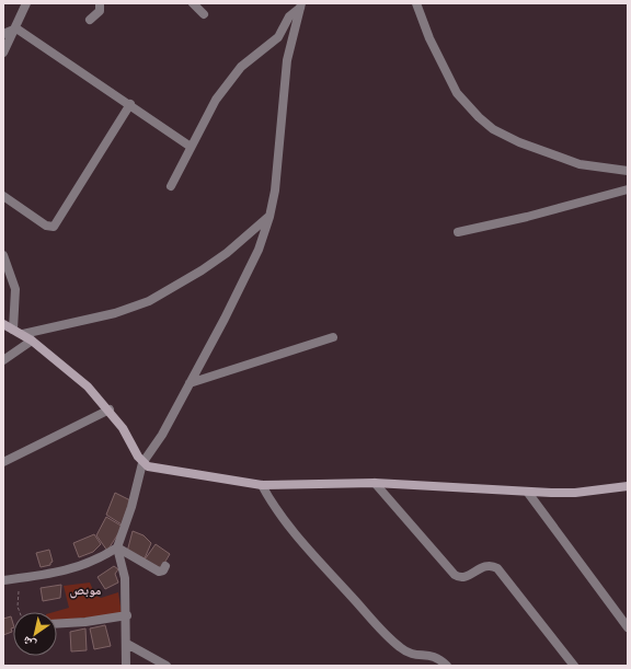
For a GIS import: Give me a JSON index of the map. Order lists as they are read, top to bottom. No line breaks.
{"districts":["موبص"],"north":"bottom left"}
